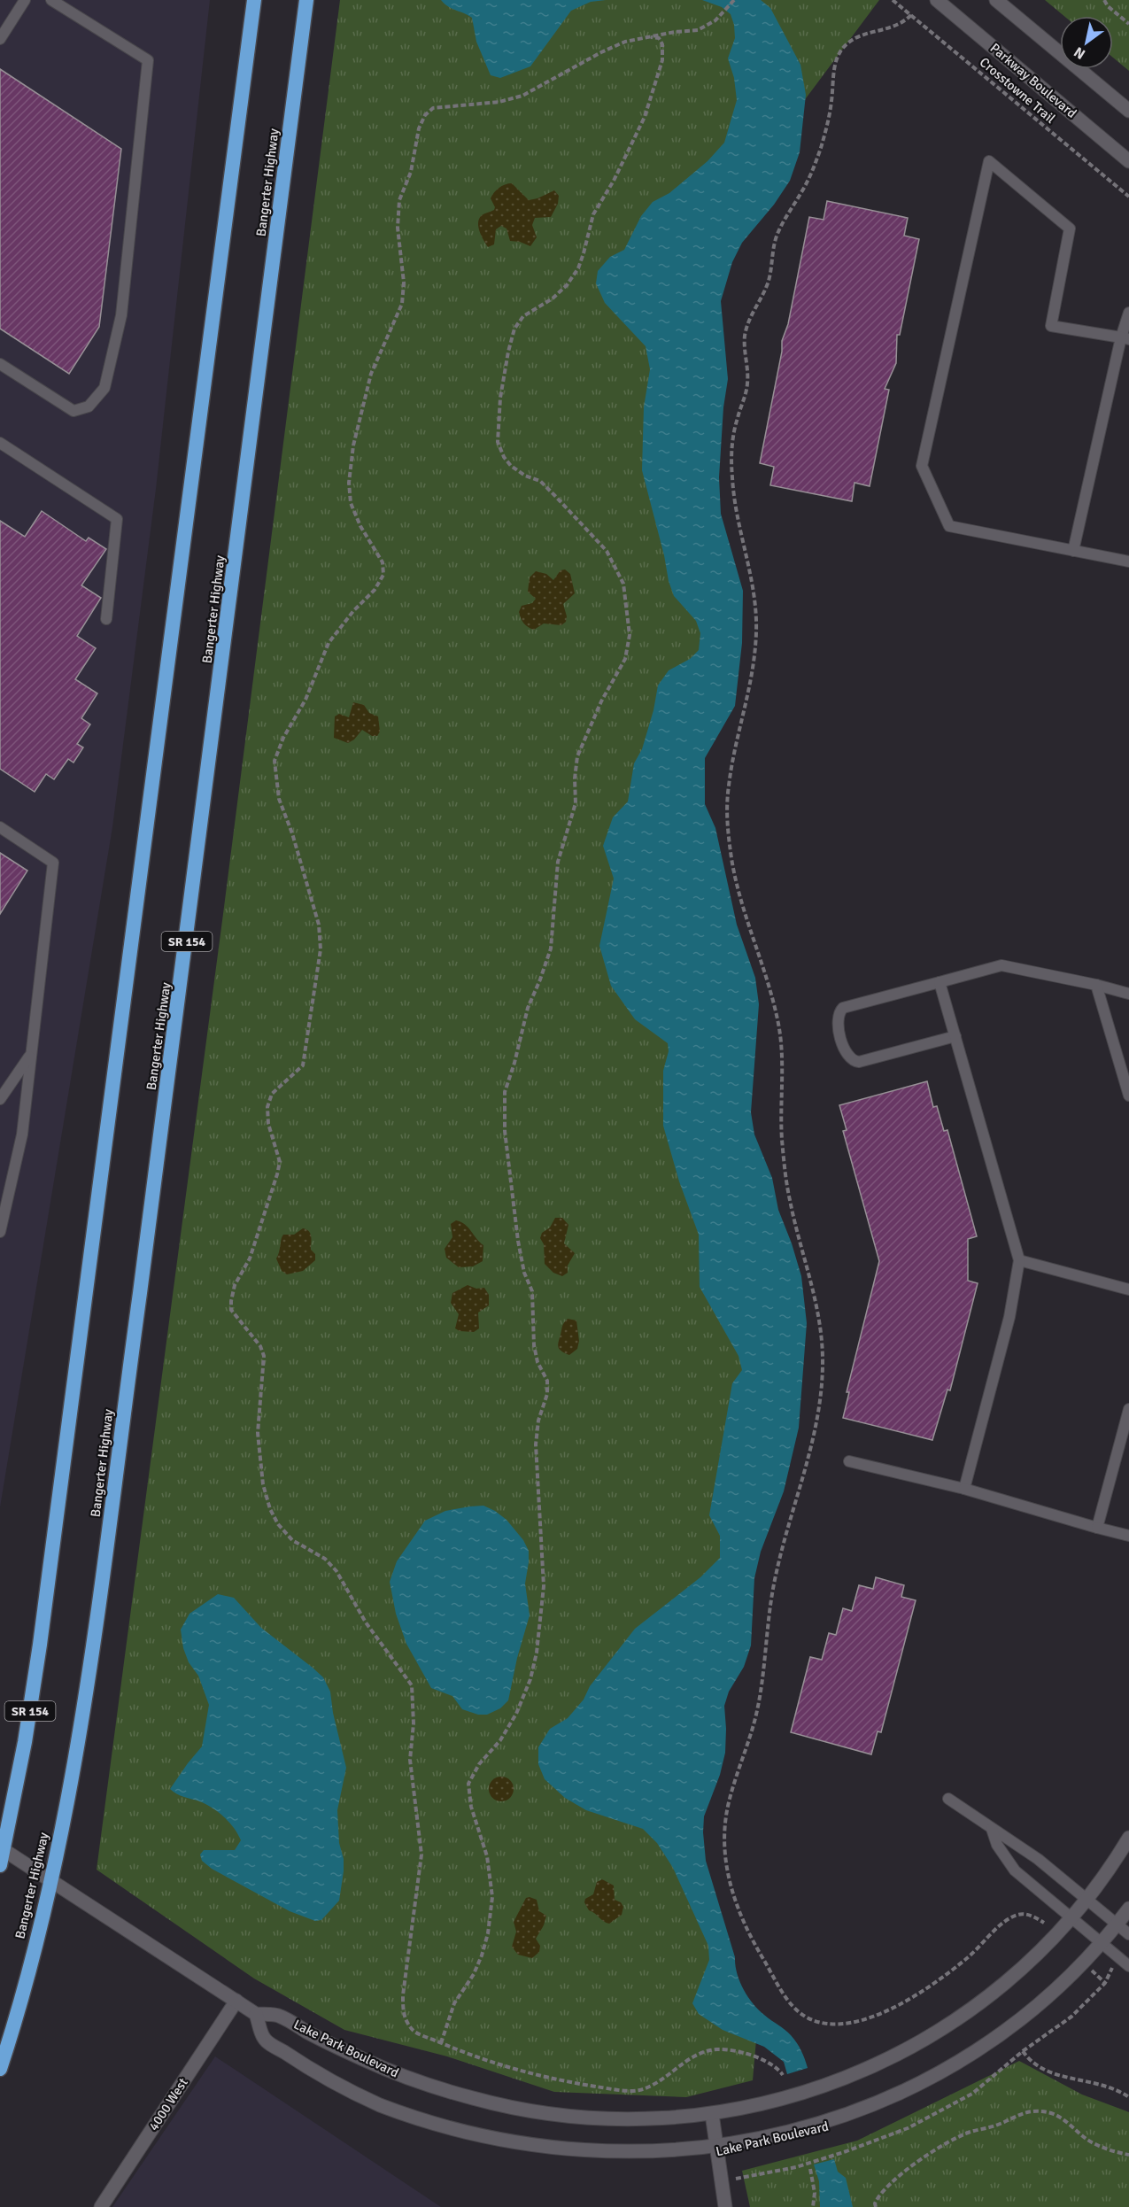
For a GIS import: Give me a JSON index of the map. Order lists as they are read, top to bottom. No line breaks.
{"streets":{"highway":["Bangerter Highway","SR 154"],"street":["Parkway Boulevard","Lake Park Boulevard","4000 West"],"path":["Crosstowne Trail"]},"crossings":[["Bangerter Highway","Lake Park Boulevard"],["SR 154","Lake Park Boulevard"],["Lake Park Boulevard","4000 West"]],"north":"bottom left"}
